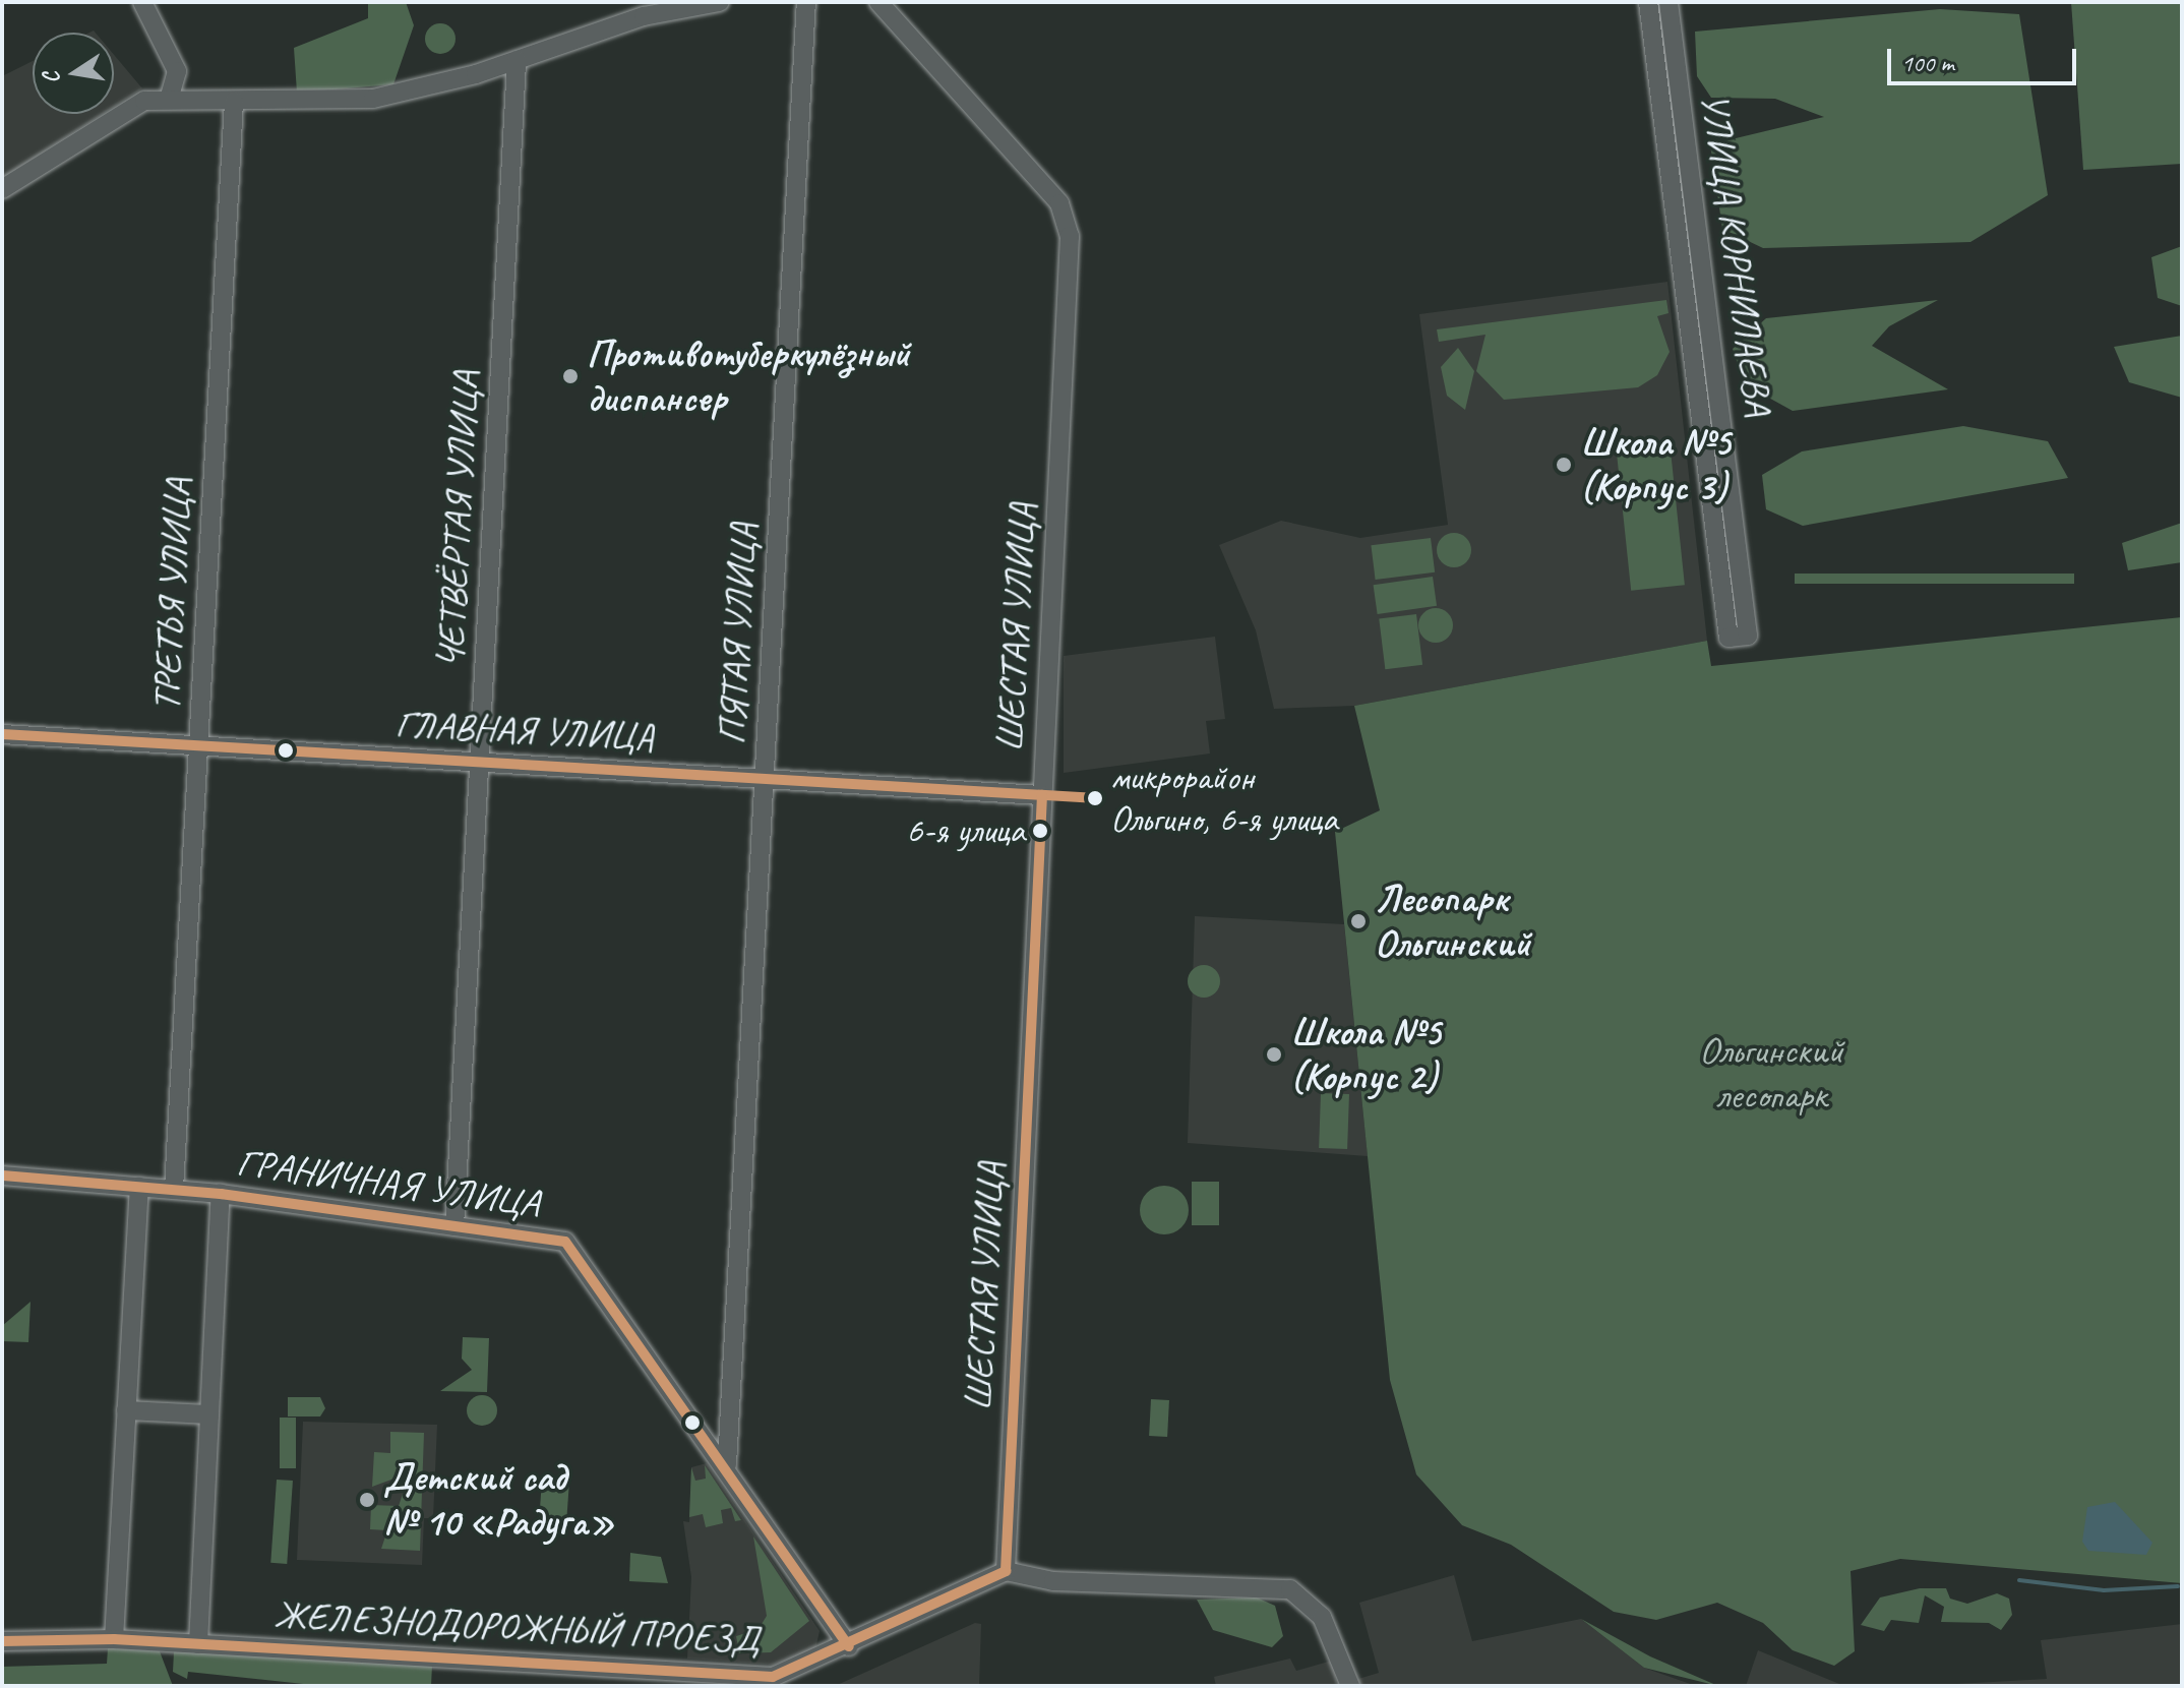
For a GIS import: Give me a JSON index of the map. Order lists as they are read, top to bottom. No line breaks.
{"streets":{"street":["УЛИЦА КОРНИЛАЕВА","ЧЕТВЁРТАЯ УЛИЦА","ТРЕТЬЯ УЛИЦА","ШЕСТАЯ УЛИЦА","ПЯТАЯ УЛИЦА","ГЛАВНАЯ УЛИЦА","ГРАНИЧНАЯ УЛИЦА","ЖЕЛЕЗНОДОРОЖНЫЙ ПРОЕЗД"]},"crossings":[["ЧЕТВЁРТАЯ УЛИЦА","ГЛАВНАЯ УЛИЦА"],["ЧЕТВЁРТАЯ УЛИЦА","ГРАНИЧНАЯ УЛИЦА"],["ТРЕТЬЯ УЛИЦА","ГЛАВНАЯ УЛИЦА"],["ТРЕТЬЯ УЛИЦА","ГРАНИЧНАЯ УЛИЦА"],["ШЕСТАЯ УЛИЦА","ГЛАВНАЯ УЛИЦА"],["ШЕСТАЯ УЛИЦА","ЖЕЛЕЗНОДОРОЖНЫЙ ПРОЕЗД"],["ПЯТАЯ УЛИЦА","ГЛАВНАЯ УЛИЦА"],["ПЯТАЯ УЛИЦА","ГРАНИЧНАЯ УЛИЦА"],["ГРАНИЧНАЯ УЛИЦА","ЖЕЛЕЗНОДОРОЖНЫЙ ПРОЕЗД"]],"parks":["Ольгинский лесопарк"],"places":["Противотуберкулёзный диспансер","Школа №5 (Корпус 3)","микрорайон Ольгино, 6-я улица","6-я улица","Лесопарк Ольгинский","Школа №5 (Корпус 2)","Детский сад № 10 «Радуга»"],"scale_bar":"100 m","north":"left"}
